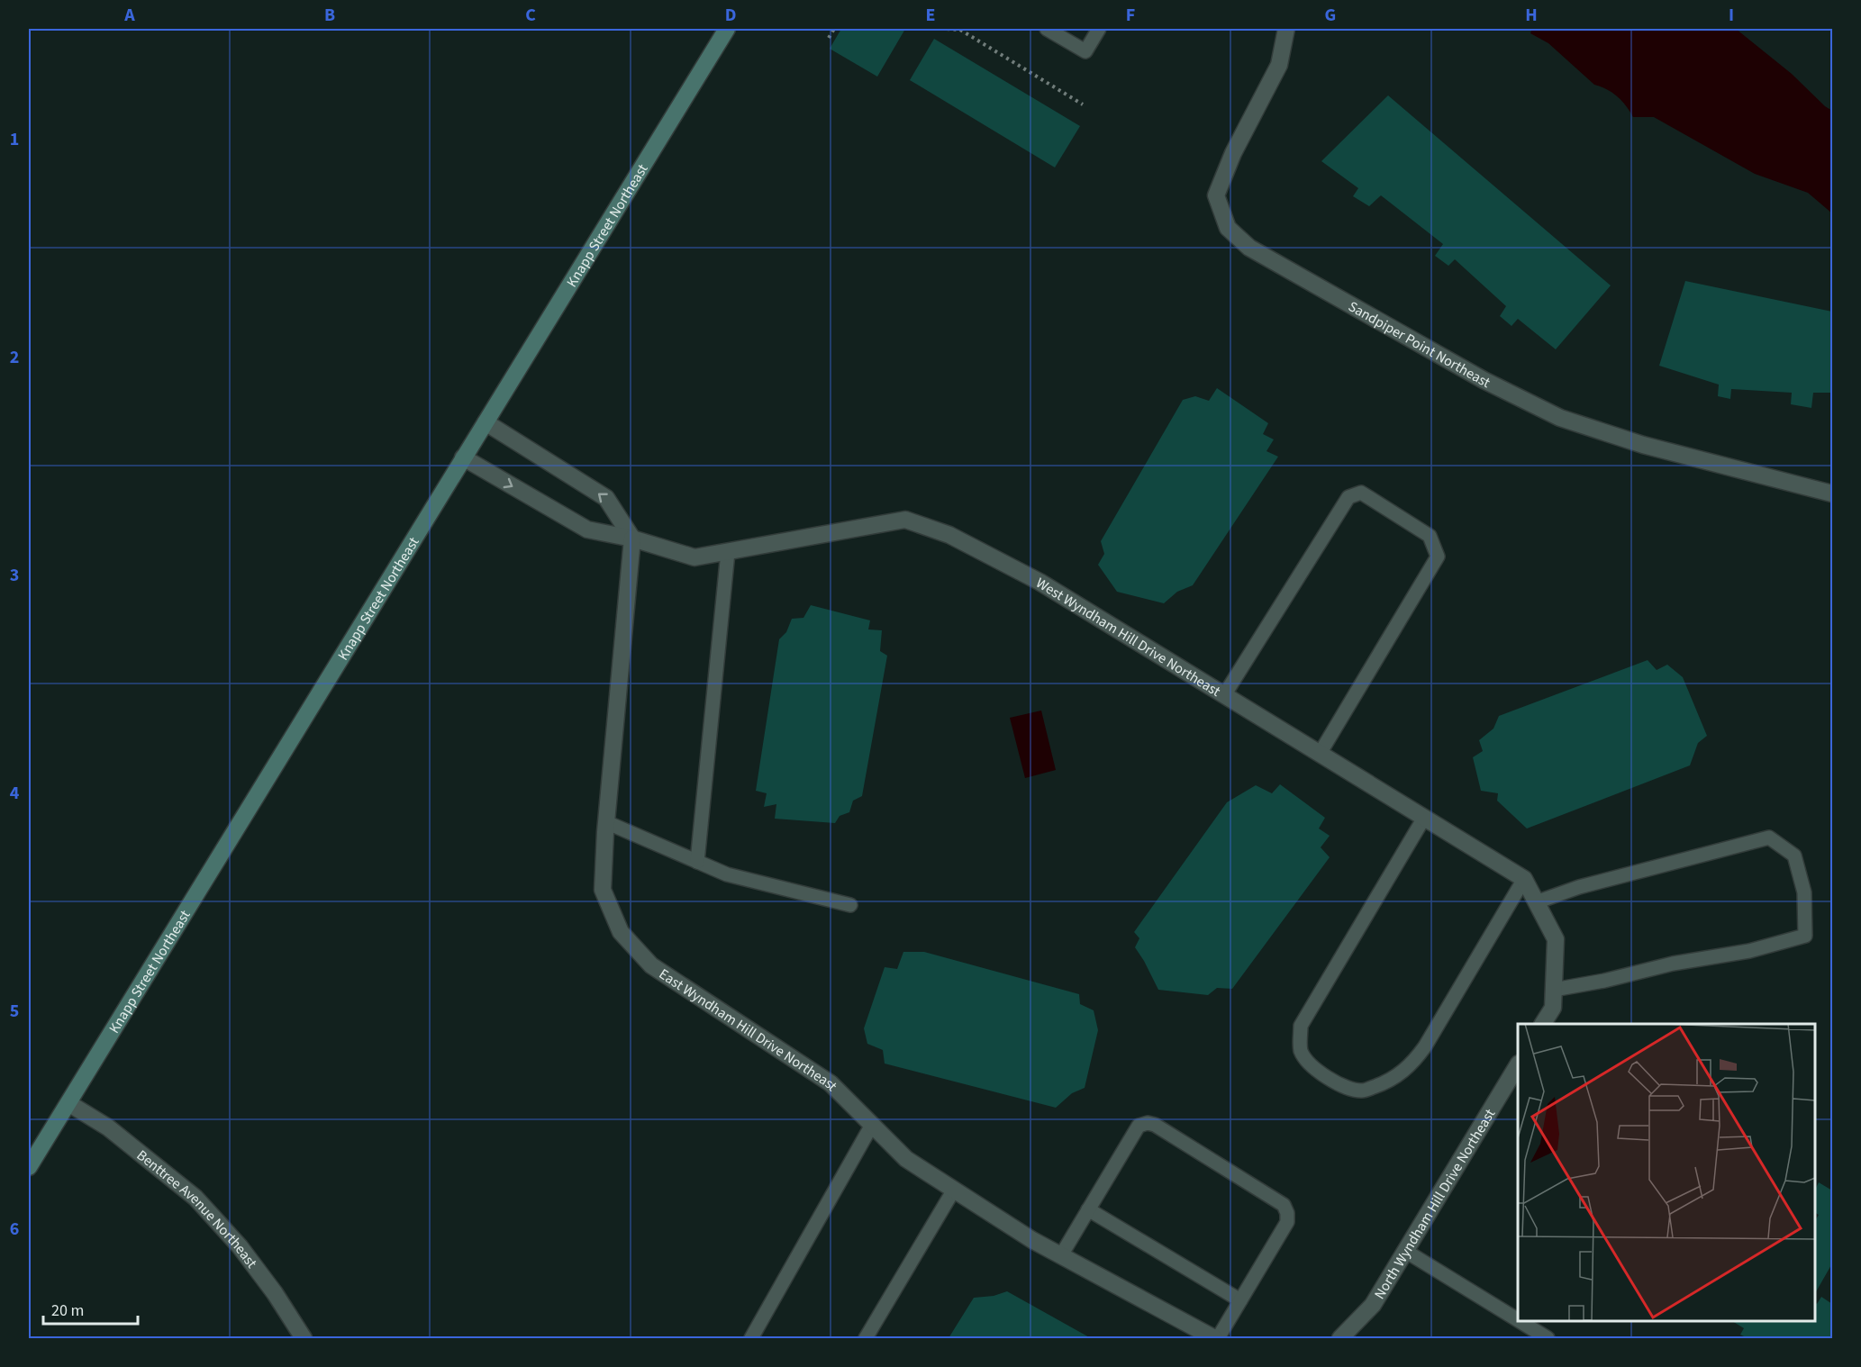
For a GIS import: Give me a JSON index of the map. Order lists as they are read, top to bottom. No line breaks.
{"streets":{"main road":["Knapp Street Northeast"],"street":["Sandpiper Point Northeast","West Wyndham Hill Drive Northeast","East Wyndham Hill Drive Northeast","North Wyndham Hill Drive Northeast","Benttree Avenue Northeast"]},"crossings":[["Knapp Street Northeast","West Wyndham Hill Drive Northeast"],["Knapp Street Northeast","Benttree Avenue Northeast"],["West Wyndham Hill Drive Northeast","East Wyndham Hill Drive Northeast"]],"scale_bar":"20 m","grid":{"columns":["A","B","C","D","E","F","G","H","I"],"rows":["1","2","3","4","5","6"]}}
